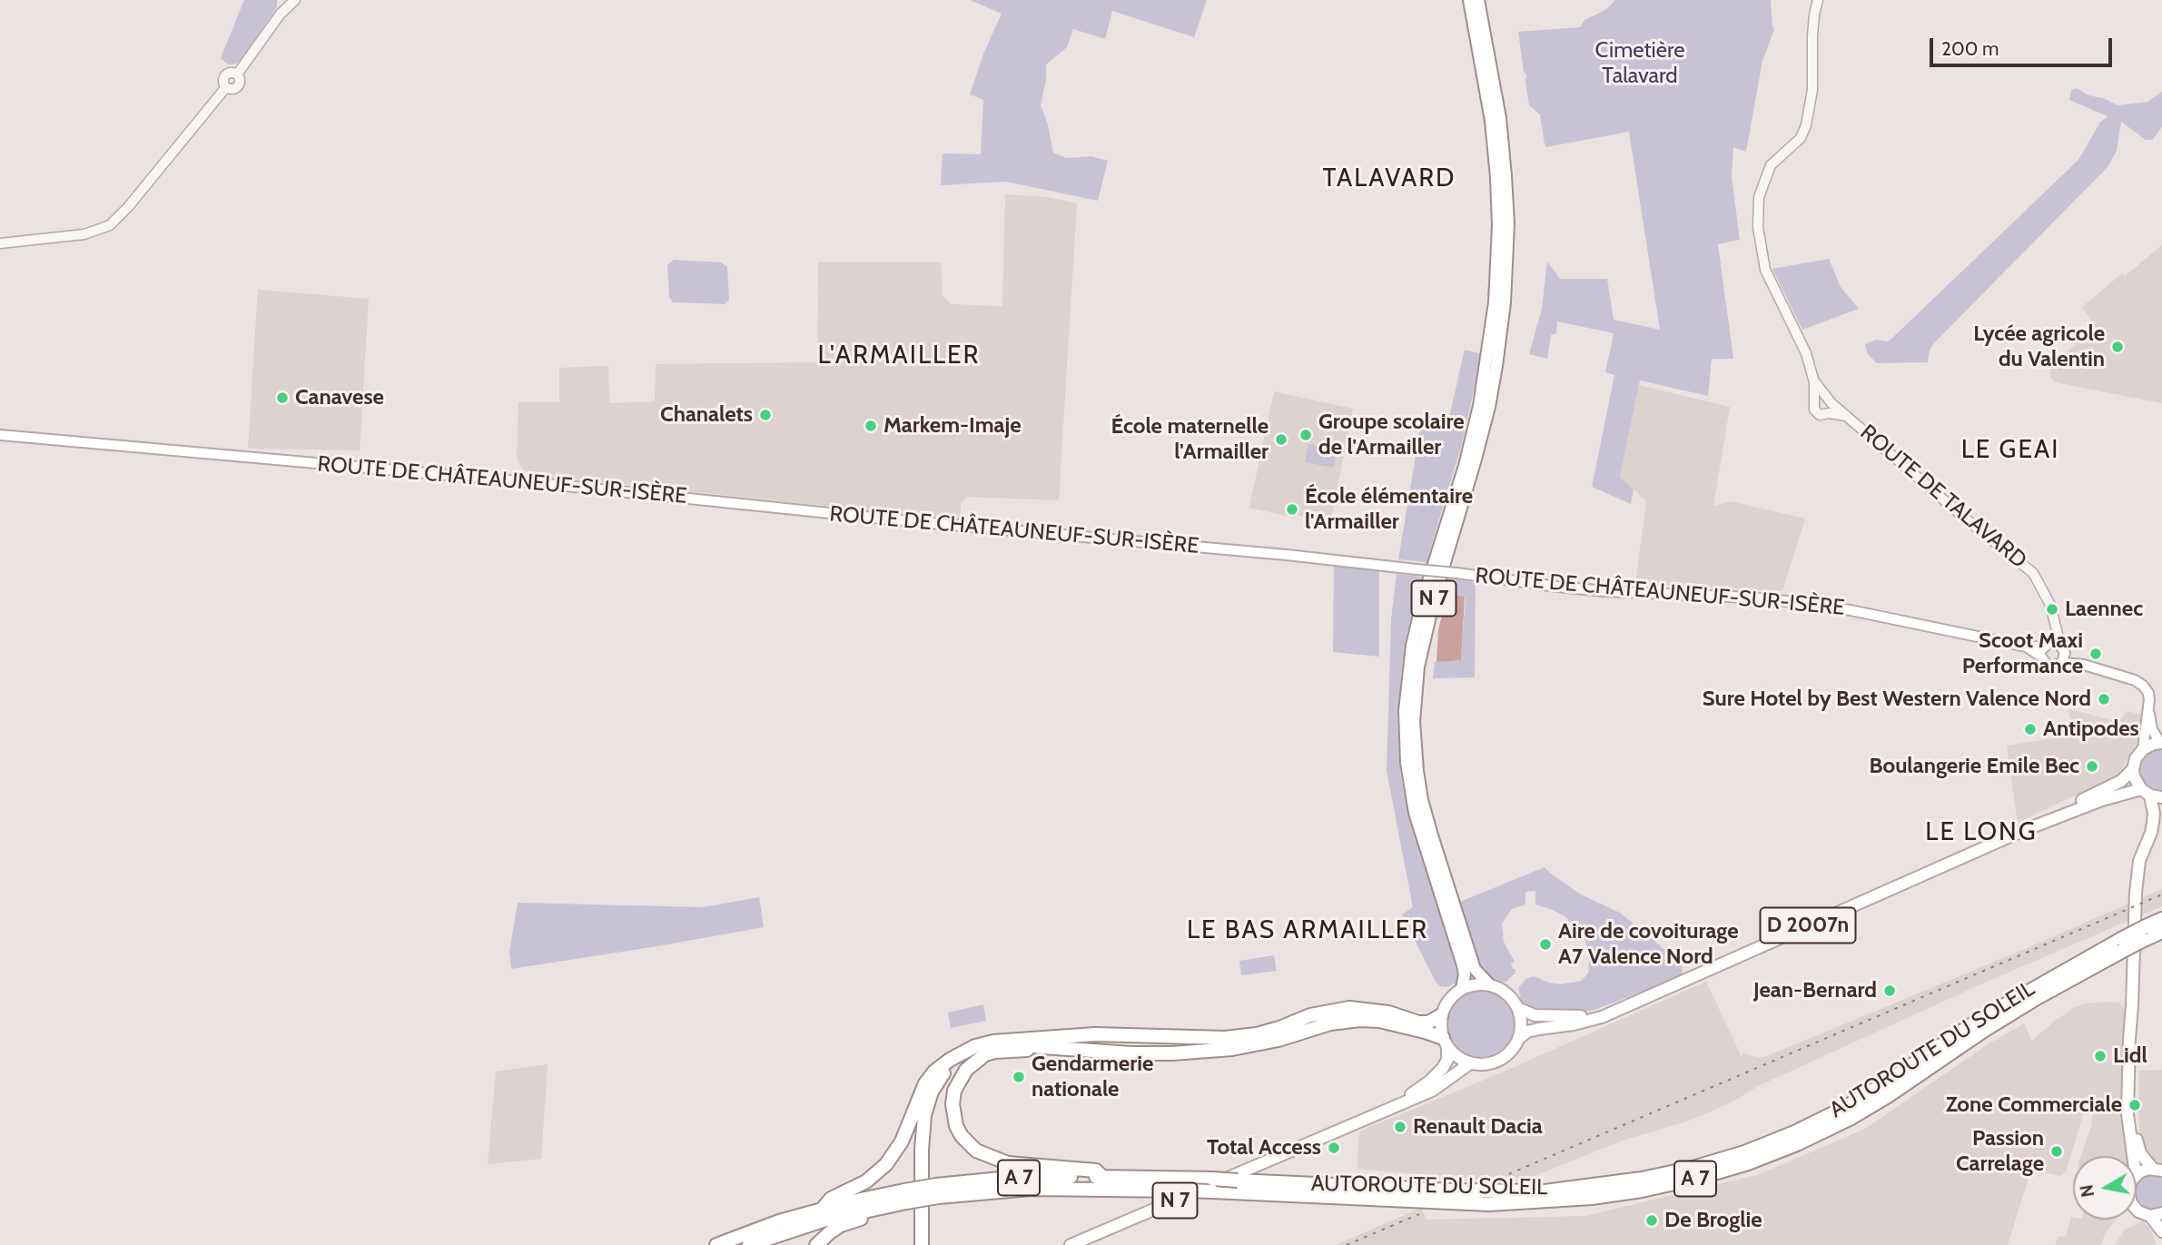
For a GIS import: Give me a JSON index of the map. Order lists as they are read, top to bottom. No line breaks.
{"streets":{"highway":["AUTOROUTE DU SOLEIL","A 7"],"main road":["ROUTE DE CHÂTEAUNEUF-SUR-ISÈRE","N 7","D 2007n"],"street":["ROUTE DE TALAVARD"]},"crossings":[["N 7","D 2007n"]],"districts":["TALAVARD","L'ARMAILLER","LE GEAI","LE LONG","LE BAS ARMAILLER"],"parks":["Cimetière Talavard"],"places":["Lycée agricole du Valentin","Canavese","Chanalets","Markem-Imaje","Groupe scolaire de l'Armailler","École maternelle l'Armailler","École élémentaire l'Armailler","Laennec","Scoot Maxi Performance","Sure Hotel by Best Western Valence Nord","Antipodes","Boulangerie Emile Bec","Aire de covoiturage A7 Valence Nord","Jean-Bernard","Lidl","Gendarmerie nationale","Zone Commerciale","Renault Dacia","Total Access","Passion Carrelage","De Broglie"],"scale_bar":"200 m","north":"left"}
